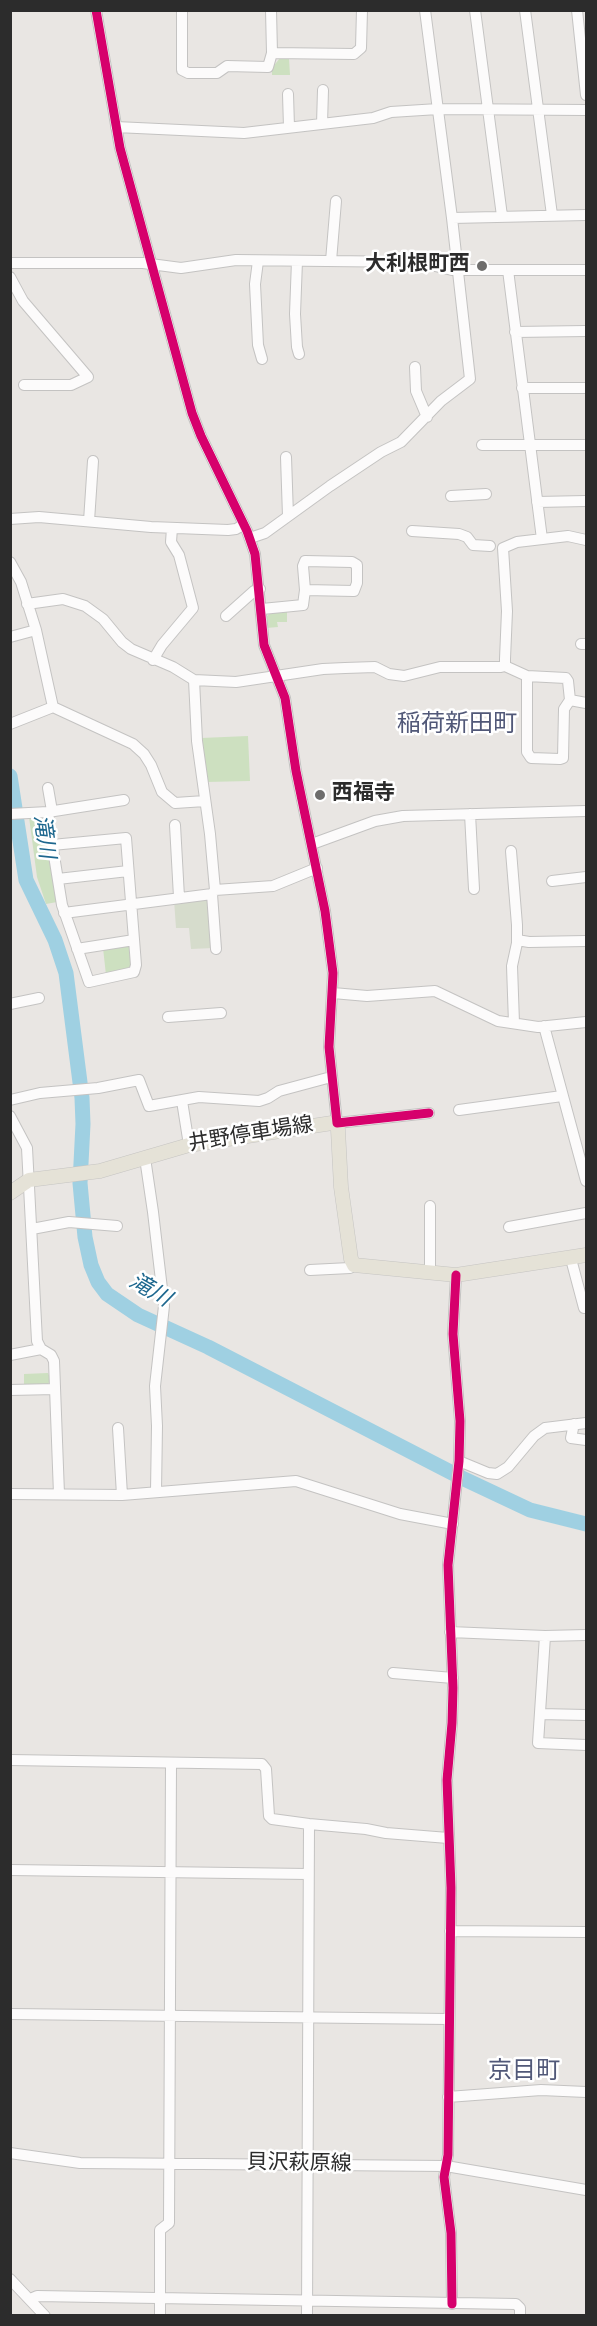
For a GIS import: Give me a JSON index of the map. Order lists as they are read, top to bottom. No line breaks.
{"streets":{"main road":["井野停車場線"],"street":["貝沢萩原線"]},"districts":["稲荷新田町","京目町"],"water":["滝川"],"places":["大利根町西","西福寺"]}
